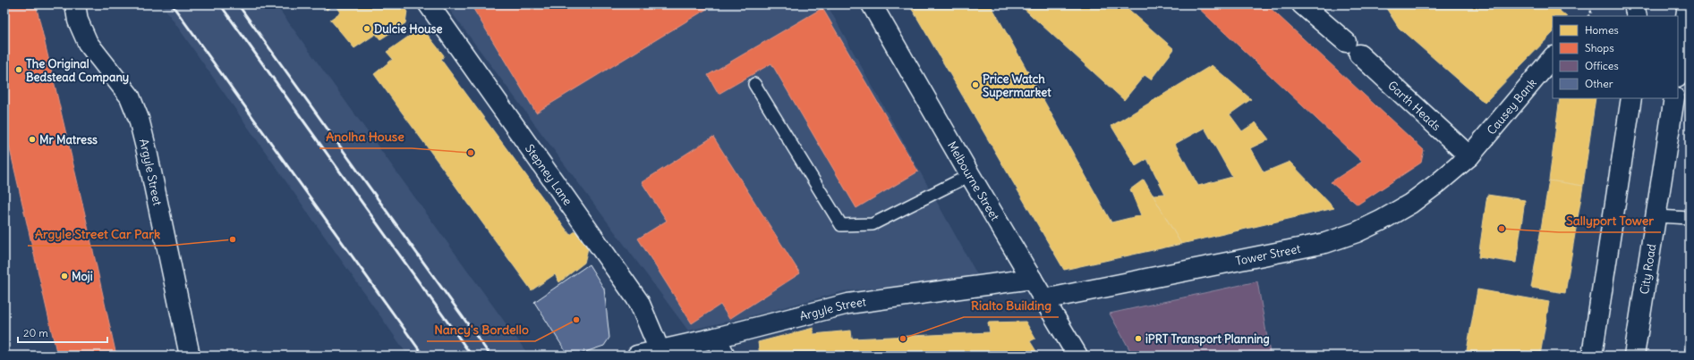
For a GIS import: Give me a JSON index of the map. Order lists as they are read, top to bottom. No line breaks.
{"streets":{"street":["Garth Heads","Causey Bank","Argyle Street","Stepney Lane","Melbourne Street","Tower Street","City Road"]},"crossings":[["Garth Heads","Causey Bank"],["Garth Heads","Tower Street"],["Causey Bank","Tower Street"],["Argyle Street","Stepney Lane"],["Argyle Street","Melbourne Street"],["Melbourne Street","Tower Street"]],"places":["Dulcie House","The Original Bedstead Company","Price Watch Supermarket","Mr Matress","Anolha House","Sallyport Tower","Argyle Street Car Park","Moji","Nancy's Bordello","Rialto Building","iPRT Transport Planning"],"legend":["Homes","Shops","Offices","Other"],"scale_bar":"20 m"}
